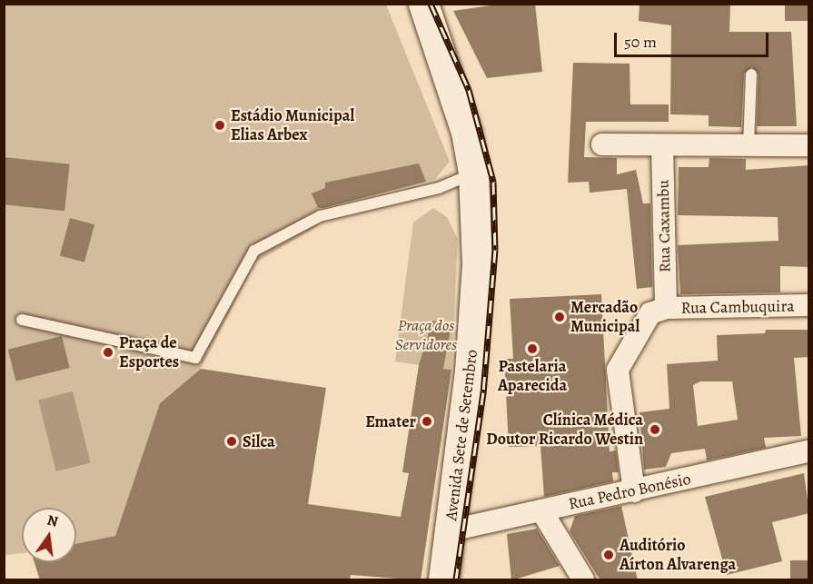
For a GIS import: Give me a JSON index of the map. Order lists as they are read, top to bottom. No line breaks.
{"streets":{"main road":["Avenida Sete de Setembro"],"street":["Rua Caxambu","Rua Cambuquira","Rua Pedro Bonésio"]},"crossings":[["Rua Caxambu","Rua Cambuquira"],["Avenida Sete de Setembro","Rua Pedro Bonésio"]],"parks":["Praça dos Servidores"],"places":["Estádio Municipal Elias Arbex","Mercadão Municipal","Pastelaria Aparecida","Praça de Esportes","Emater","Clínica Médica Doutor Ricardo Westin","Silca","Auditório Aírton Alvarenga"],"scale_bar":"50 m","north":"top"}
